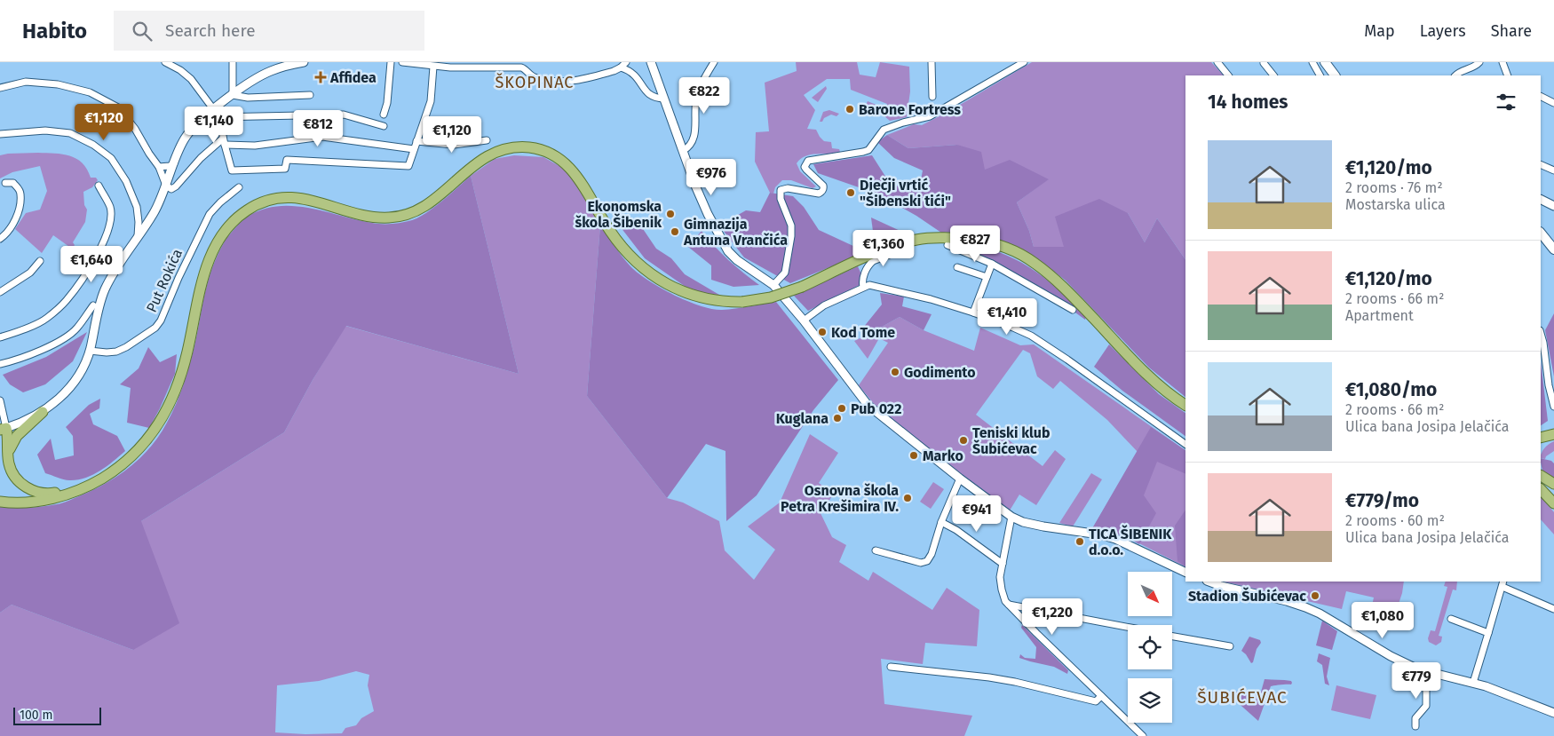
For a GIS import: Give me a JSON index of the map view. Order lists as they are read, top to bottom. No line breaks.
{"streets":{"street":["Put Rokića"]},"districts":["ŠKOPINAC","ŠUBIĆEVAC"],"places":{"health":["Affidea"],"other":["Barone Fortress","Dječji vrtić \"Šibenski tići\"","Ekonomska škola Šibenik","Gimnazija Antuna Vrančića","Kod Tome","Godimento","Pub 022","Kuglana","Teniski klub Šubićevac","Marko","Osnovna škola Petra Krešimira IV.","TICA ŠIBENIK d.o.o.","Stadion Šubićevac"]},"scale_bar":"100 m","north":"bottom right","page":{"header":"Habito","search":"Search here","nav":["Map","Layers","Share"],"heading":"14 homes","price":["€822","€1,120","€1,140","€812","€1,120","€976","€827","€1,360","€1,640","€1,410","€941","€1,220","€1,080","€779"],"list":[{"name":"€1,120/mo","note":"2 rooms · 76 m² · Mostarska ulica"},{"name":"€1,120/mo","note":"2 rooms · 66 m² · Apartment"},{"name":"€1,080/mo","note":"2 rooms · 66 m² · Ulica bana Josipa Jelačića"},{"name":"€779/mo","note":"2 rooms · 60 m² · Ulica bana Josipa Jelačića"}],"scale":"100 m"}}
